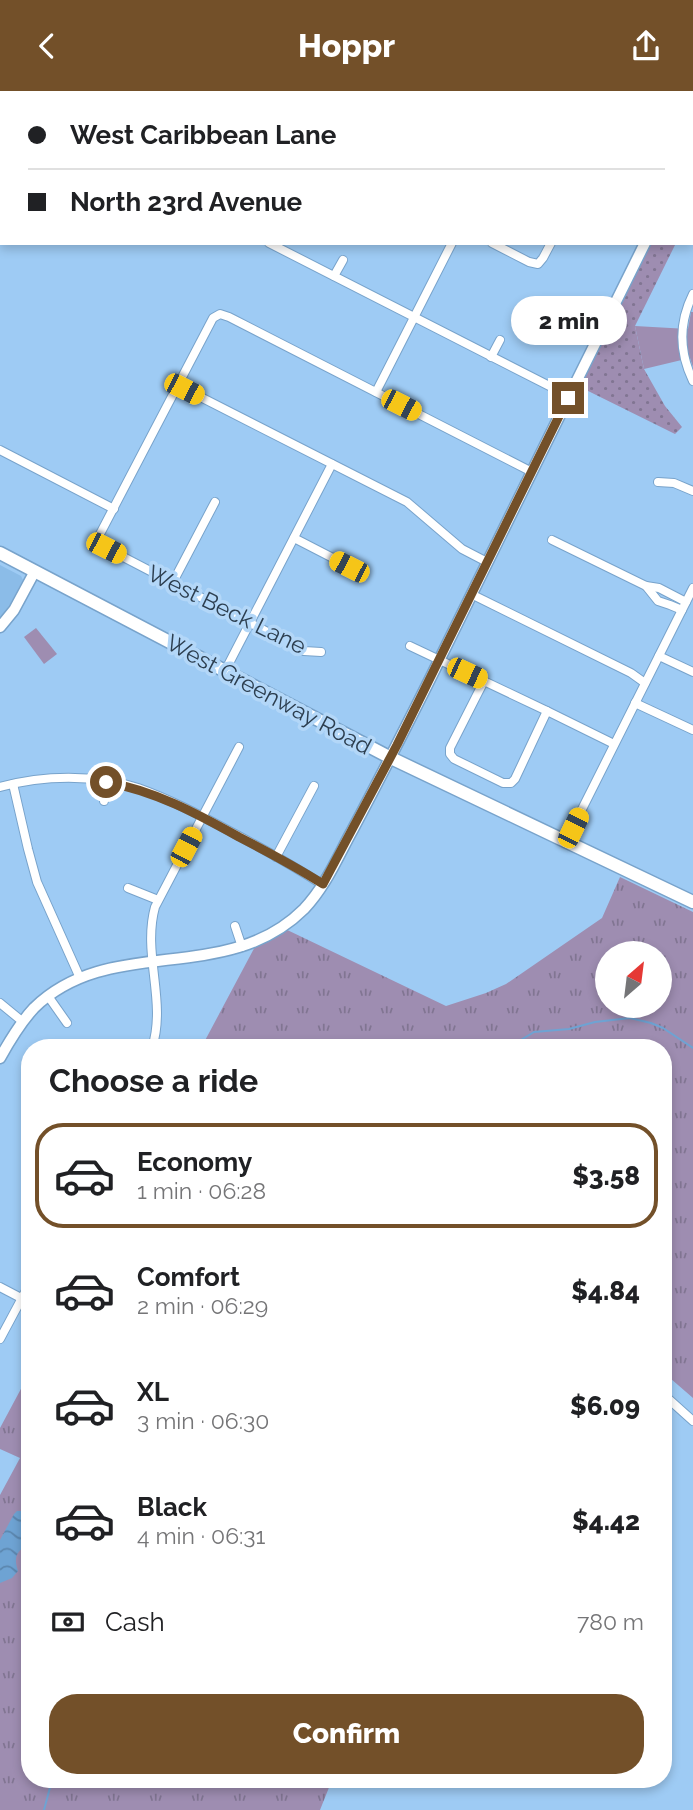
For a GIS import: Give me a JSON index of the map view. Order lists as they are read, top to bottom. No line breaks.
{"streets":{"main road":["West Greenway Road"],"street":["West Beck Lane"]},"north":"top right","page":{"header":"Hoppr","banner":["West Caribbean Lane","North 23rd Avenue"],"bubble":"2 min","heading":"Choose a ride","list":[{"name":"Economy","note":"1 min · 06:28","value":"$3.58"},{"name":"Comfort","note":"2 min · 06:29","value":"$4.84"},{"name":"XL","note":"3 min · 06:30","value":"$6.09"},{"name":"Black","note":"4 min · 06:31","value":"$4.42"}],"pay":["Cash","780 m"],"buttons":"Confirm"}}
